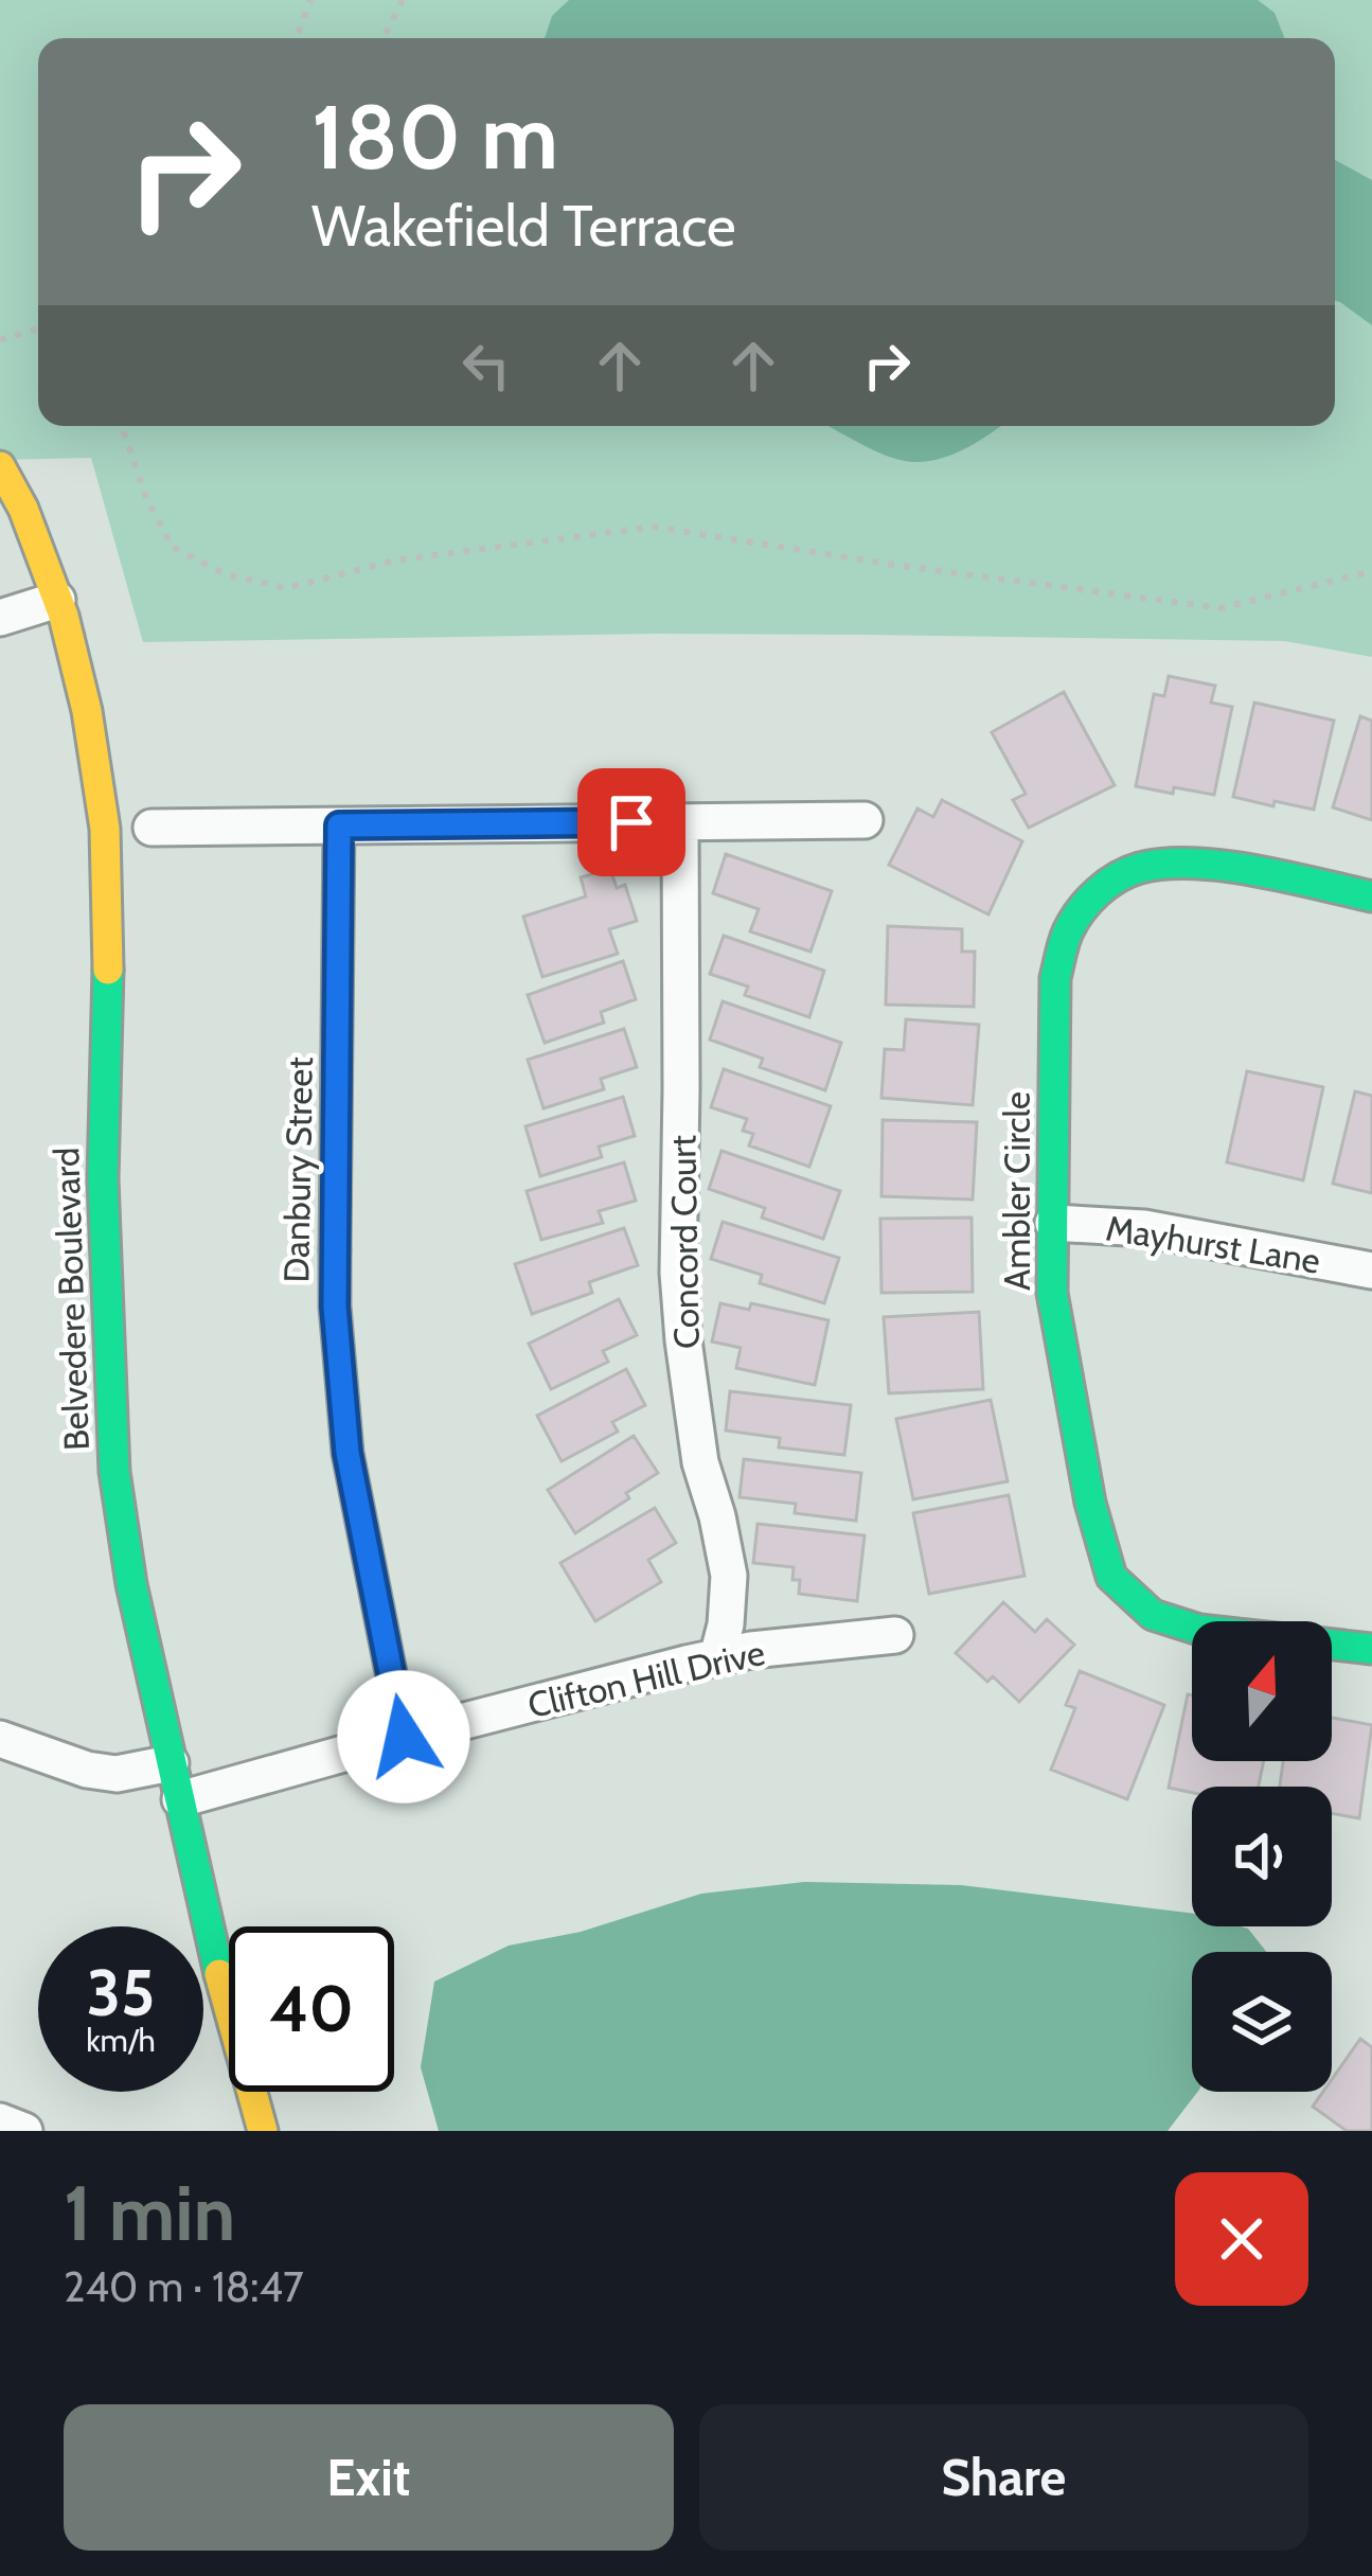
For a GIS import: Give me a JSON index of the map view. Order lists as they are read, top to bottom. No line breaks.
{"streets":{"street":["Danbury Street","Ambler Circle","Concord Court","Mayhurst Lane","Belvedere Boulevard","Clifton Hill Drive"]},"crossings":[["Danbury Street","Clifton Hill Drive"],["Ambler Circle","Mayhurst Lane"],["Concord Court","Clifton Hill Drive"],["Belvedere Boulevard","Clifton Hill Drive"]],"north":"top","page":{"turn":["180 m","Wakefield Terrace"],"speed":"35 km/h","limit":"40","heading":["1 min","240 m · 18:47"],"buttons":["Exit","Share"]}}
